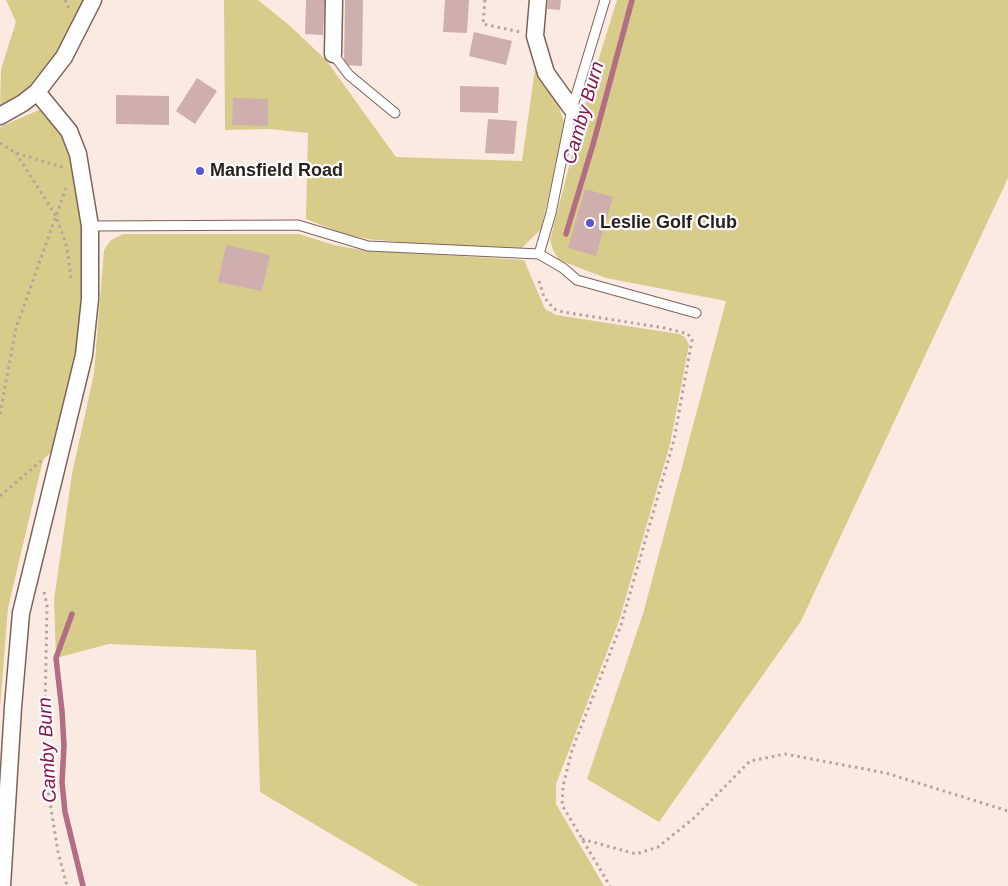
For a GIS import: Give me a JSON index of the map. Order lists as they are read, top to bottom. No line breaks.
{"water":["Camby Burn"],"places":["Mansfield Road","Leslie Golf Club"]}
